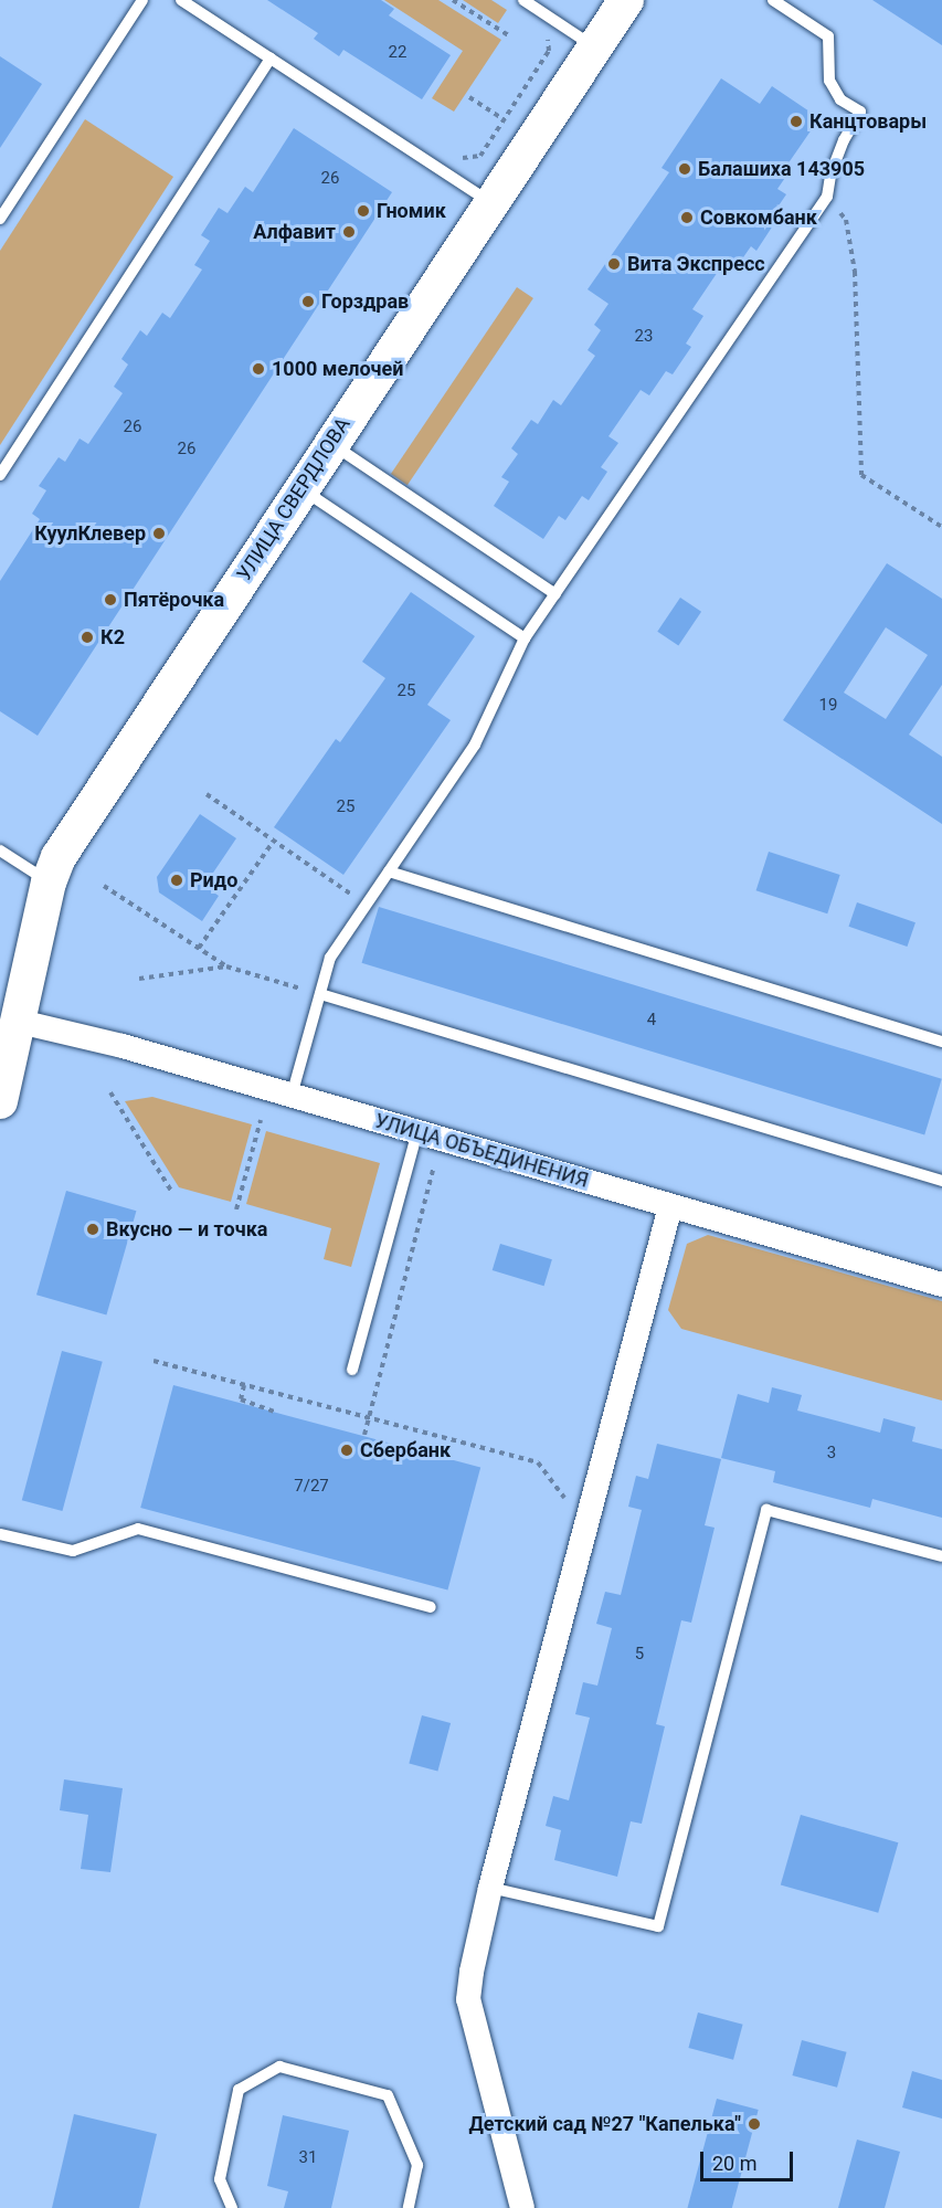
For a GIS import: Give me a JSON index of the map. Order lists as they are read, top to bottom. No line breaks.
{"streets":{"main road":["УЛИЦА СВЕРДЛОВА"],"street":["УЛИЦА ОБЪЕДИНЕНИЯ"]},"crossings":[["УЛИЦА СВЕРДЛОВА","УЛИЦА ОБЪЕДИНЕНИЯ"]],"places":["Канцтовары","Балашиха 143905","Гномик","Совкомбанк","Алфавит","Вита Экспресс","Горздрав","1000 мелочей","КуулКлевер","Пятёрочка","К2","Ридо","Вкусно — и точка","Сбербанк","Детский сад №27 \"Капелька\""],"house_numbers":["22","26","23","26","26","25","19","25","4","3","7/27","5","31"],"scale_bar":"20 m"}
